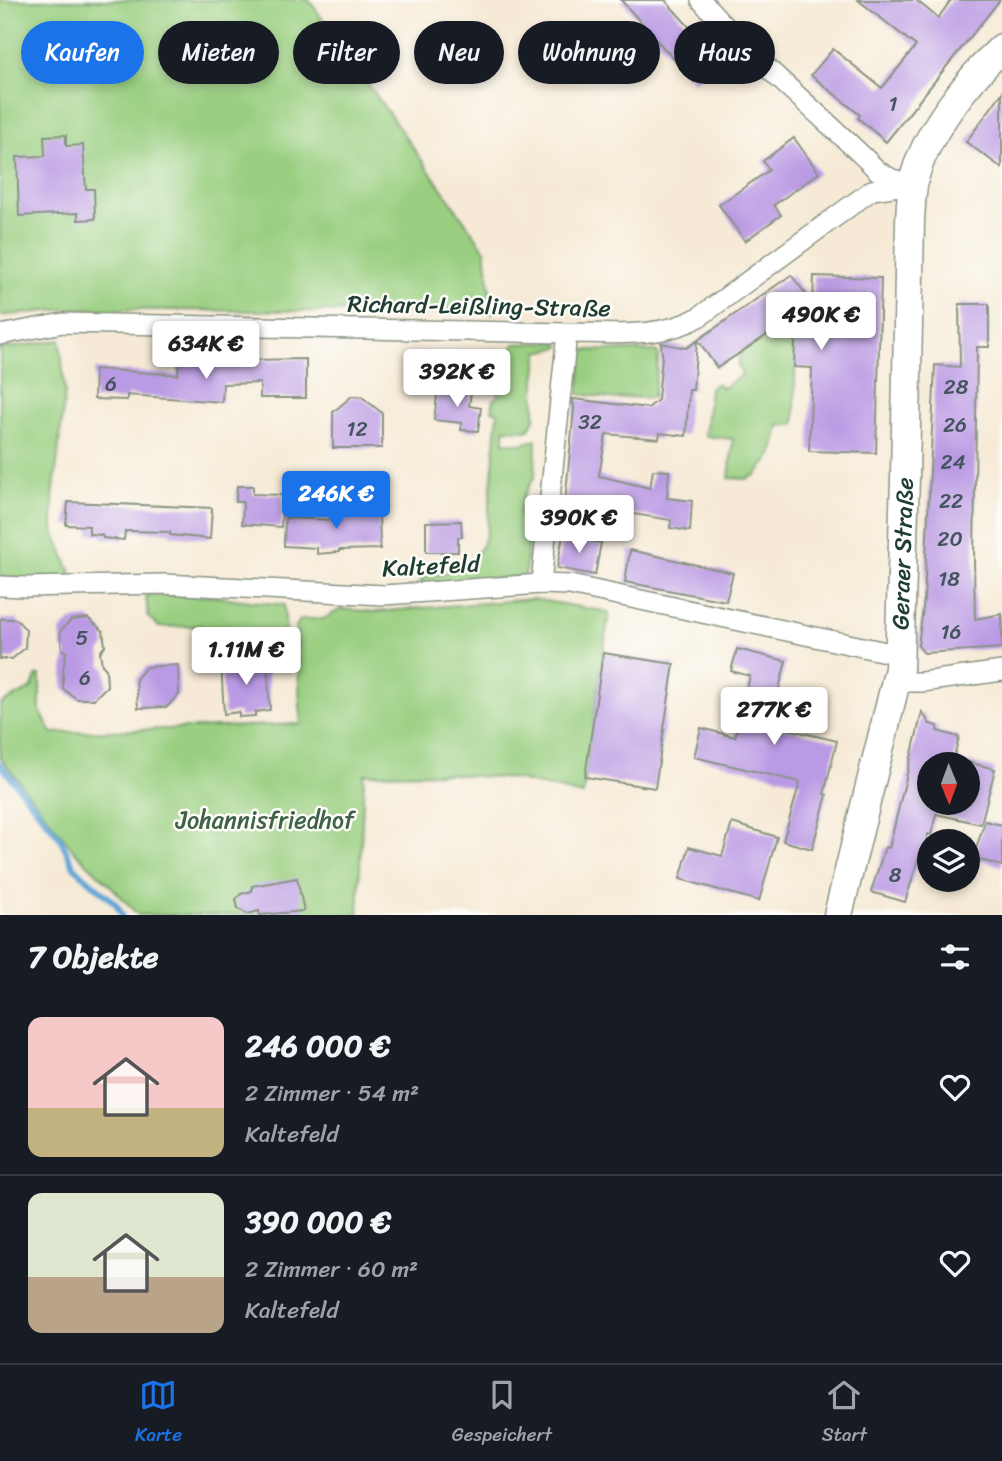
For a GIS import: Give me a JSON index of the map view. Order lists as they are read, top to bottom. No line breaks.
{"streets":{"street":["Richard-Leißling-Straße","Geraer Straße","Kaltefeld"]},"crossings":[["Richard-Leißling-Straße","Geraer Straße"],["Geraer Straße","Kaltefeld"]],"parks":["Johannisfriedhof"],"house_numbers":["1","6","28","32","26","12","24","22","20","18","16","5","6","8"],"north":"bottom","page":{"chip":["Kaufen","Mieten","Filter","Neu","Wohnung","Haus"],"price":["490K €","634K €","392K €","246K €","390K €","1.11M €","277K €"],"heading":"7 Objekte","list":[{"name":"246 000 €","note":"2 Zimmer · 54 m² · Kaltefeld"},{"name":"390 000 €","note":"2 Zimmer · 60 m² · Kaltefeld"}],"tabs":["Karte","Gespeichert","Start"]}}
